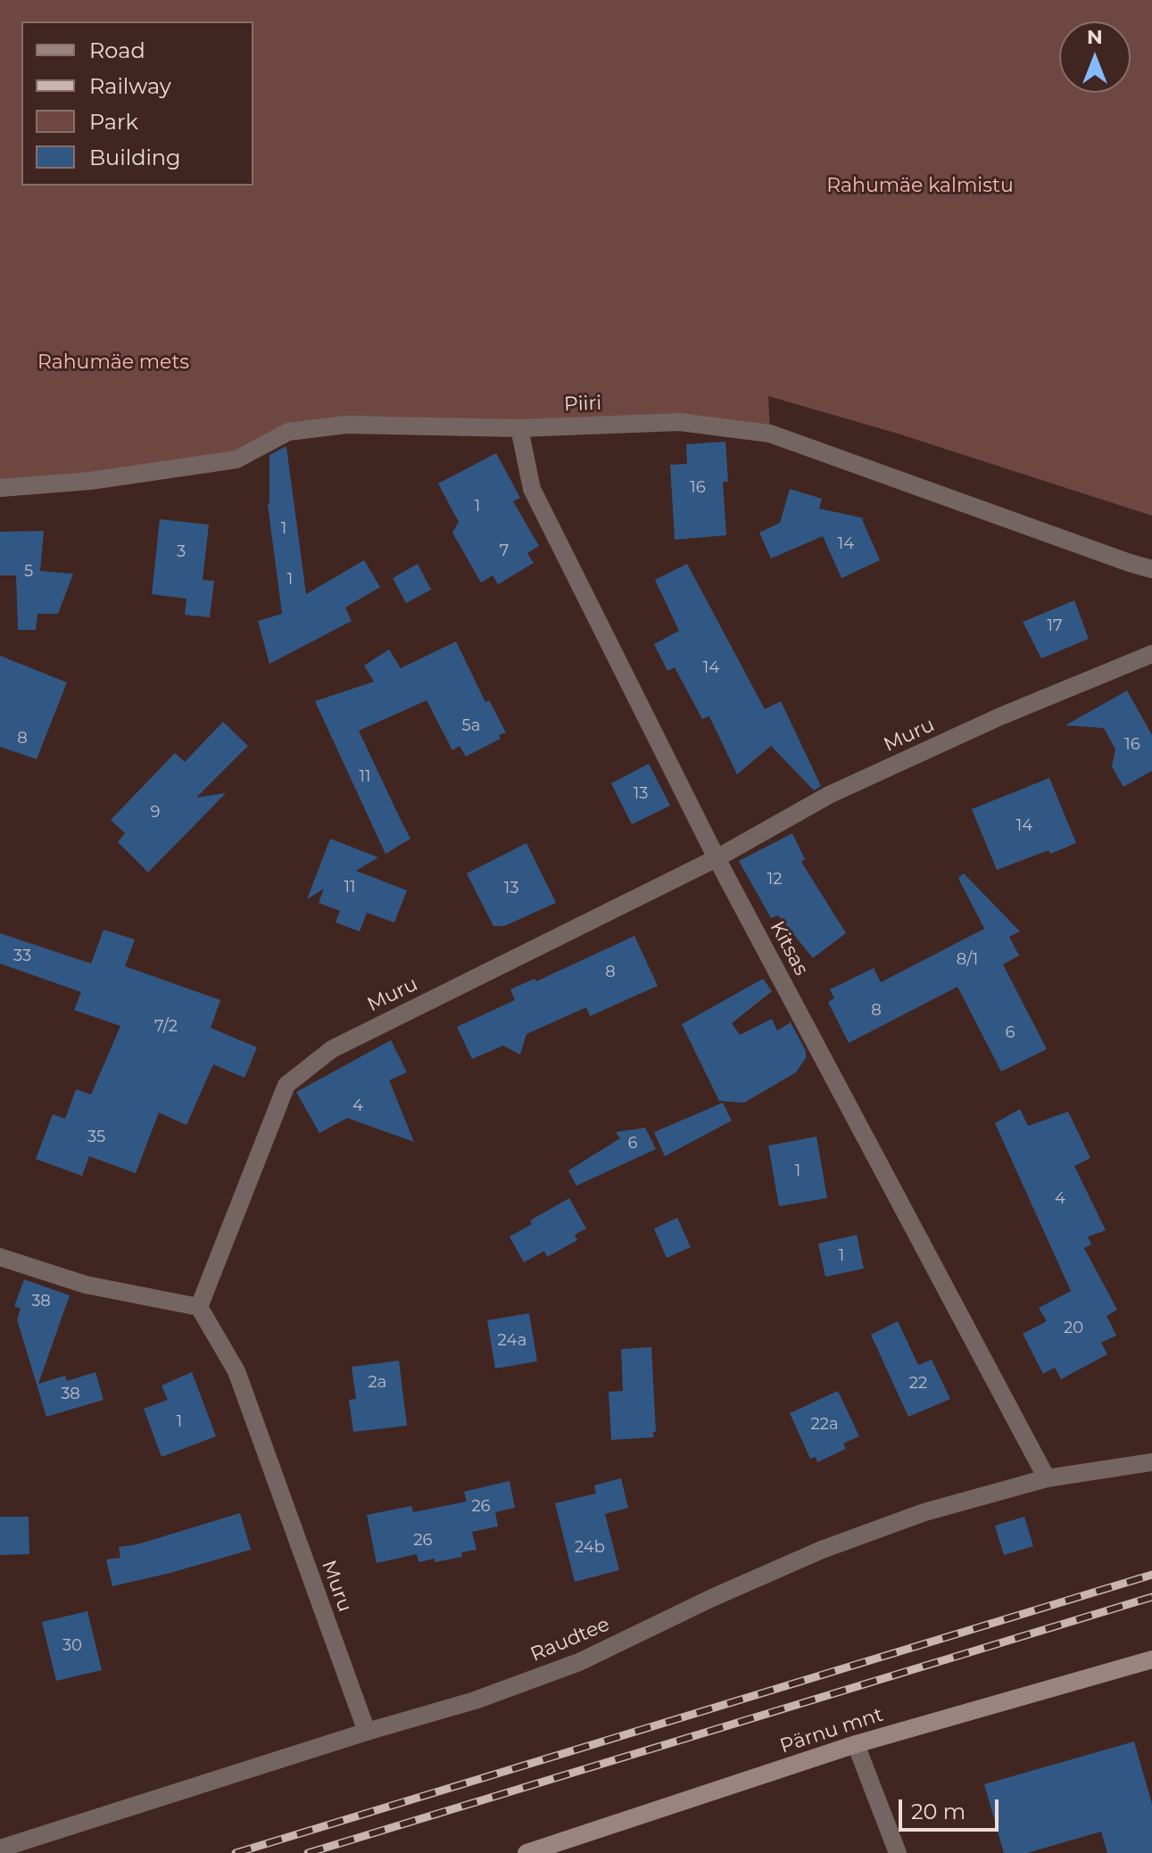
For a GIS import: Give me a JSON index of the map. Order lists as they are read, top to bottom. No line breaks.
{"streets":{"main road":["Pärnu mnt"],"street":["Piiri","Muru","Kitsas","Raudtee"]},"crossings":[["Piiri","Kitsas"],["Muru","Kitsas"],["Muru","Raudtee"],["Kitsas","Raudtee"]],"parks":["Rahumäe kalmistu","Rahumäe mets"],"house_numbers":["16","1","1","14","7","3","5","1","17","14","5a","8","16","11","13","9","14","12","11","13","33","8/1","8","8","7/2","6","4","35","6","1","4","1","38","20","24a","2a","22","38","1","22a","26","26","24b","30"],"legend":["Road","Railway","Park","Building"],"scale_bar":"20 m","north":"top"}
